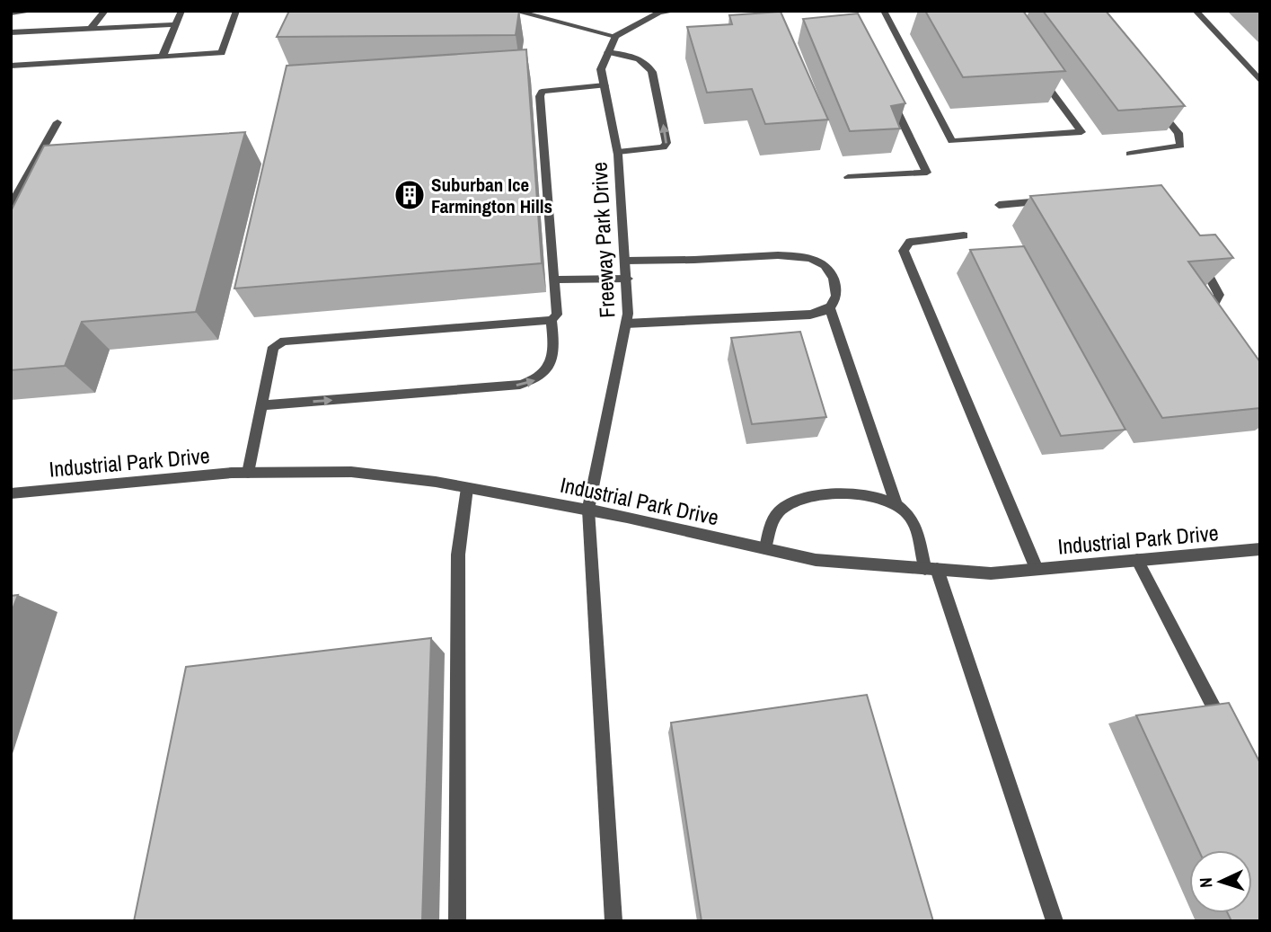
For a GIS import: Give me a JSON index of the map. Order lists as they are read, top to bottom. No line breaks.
{"streets":{"street":["Freeway Park Drive","Industrial Park Drive"]},"crossings":[["Freeway Park Drive","Industrial Park Drive"]],"places":{"building":["Suburban Ice Farmington Hills"]},"north":"left"}
